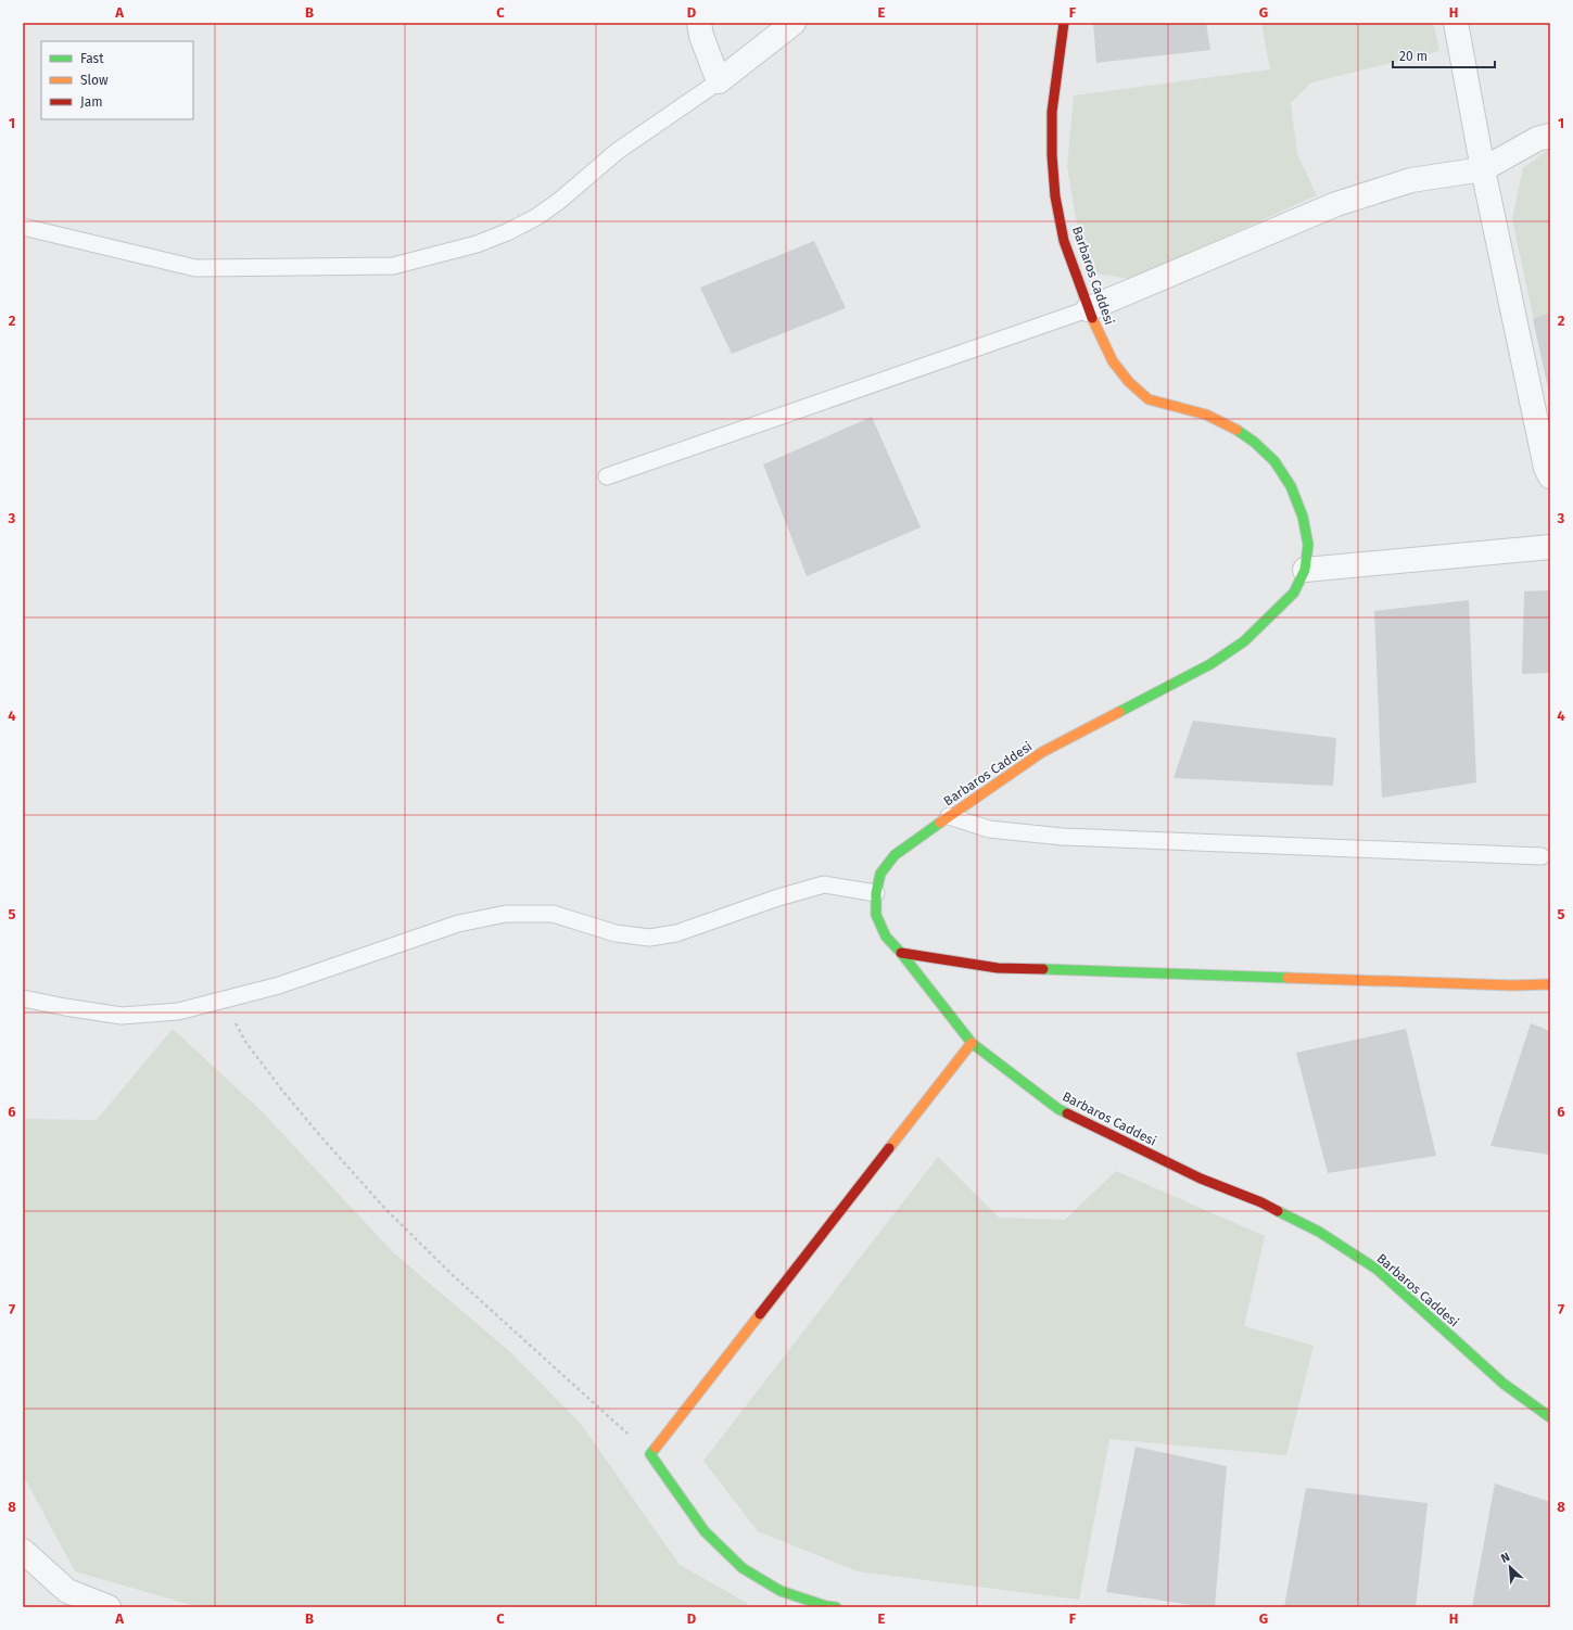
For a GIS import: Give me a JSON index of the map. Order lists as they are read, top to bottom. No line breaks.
{"streets":{"street":["Barbaros Caddesi"]},"legend":["Fast","Slow","Jam"],"scale_bar":"20 m","north":"top left","grid":{"columns":["A","B","C","D","E","F","G","H"],"rows":["1","2","3","4","5","6","7","8"]}}
